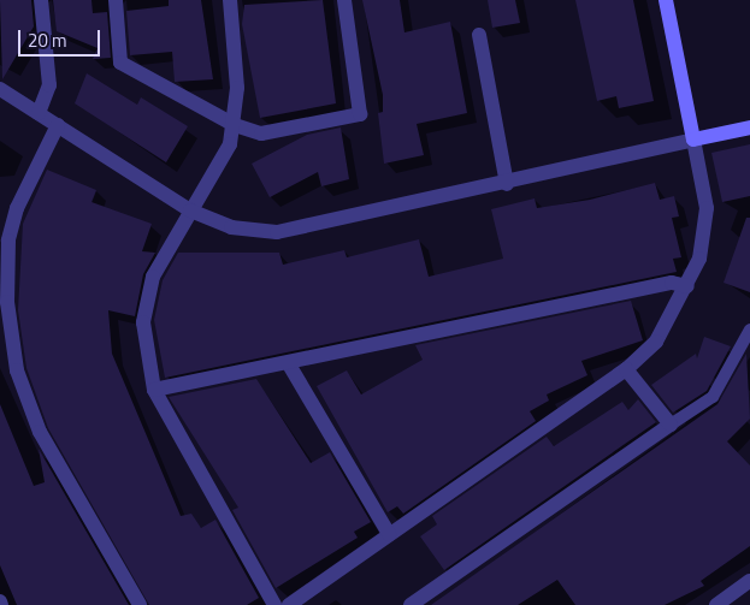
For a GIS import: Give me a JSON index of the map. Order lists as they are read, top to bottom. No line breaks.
{"scale_bar":"20 m"}
